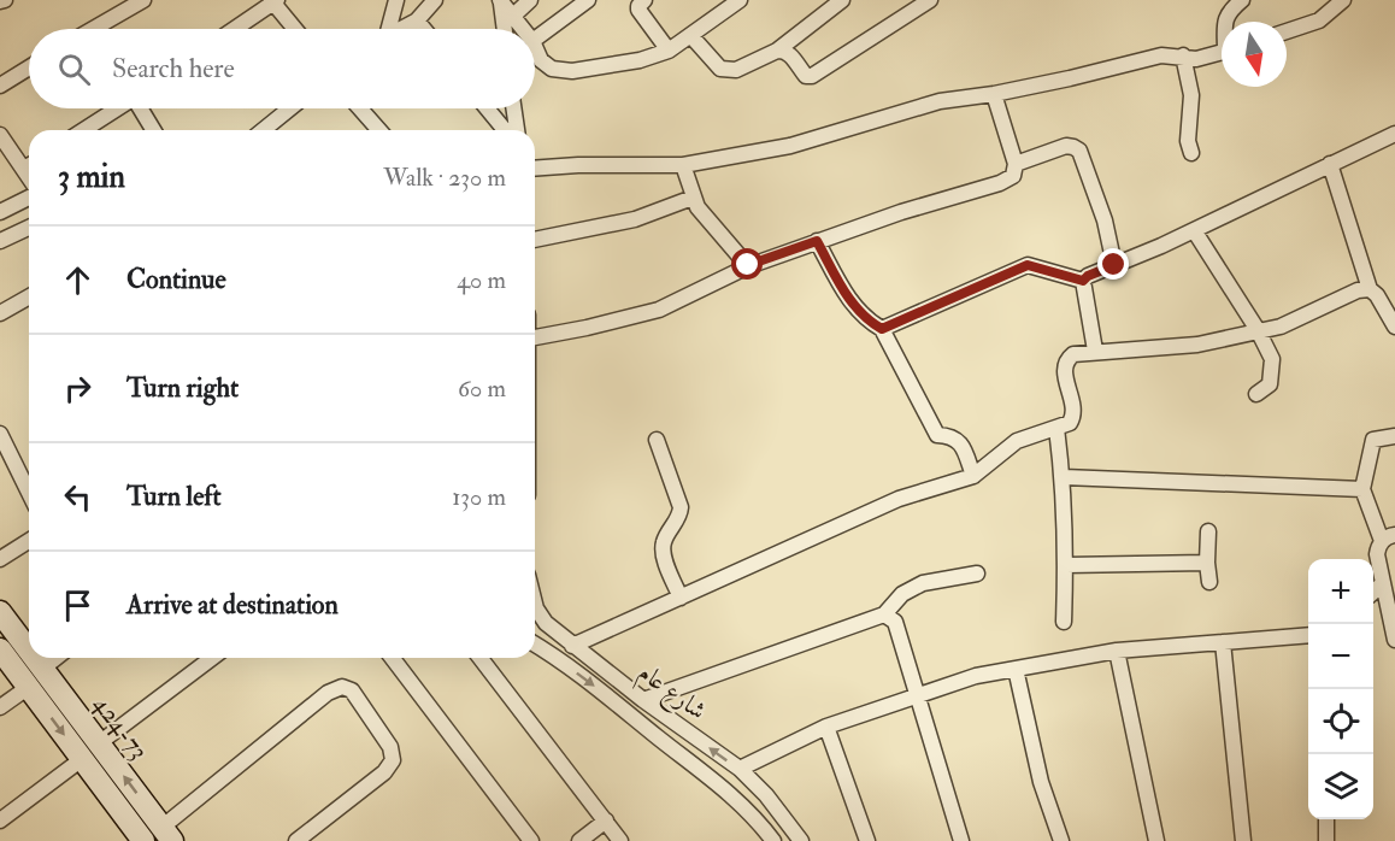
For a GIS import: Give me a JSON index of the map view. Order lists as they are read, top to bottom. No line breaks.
{"streets":{"street":["شارع عام","424-73"]},"north":"bottom","page":{"search":"Search here","heading":["3 min","Walk · 230 m"],"list":[["Continue","40 m"],["Turn right","60 m"],["Turn left","130 m"],"Arrive at destination"],"map_buttons":["+","−"]}}
